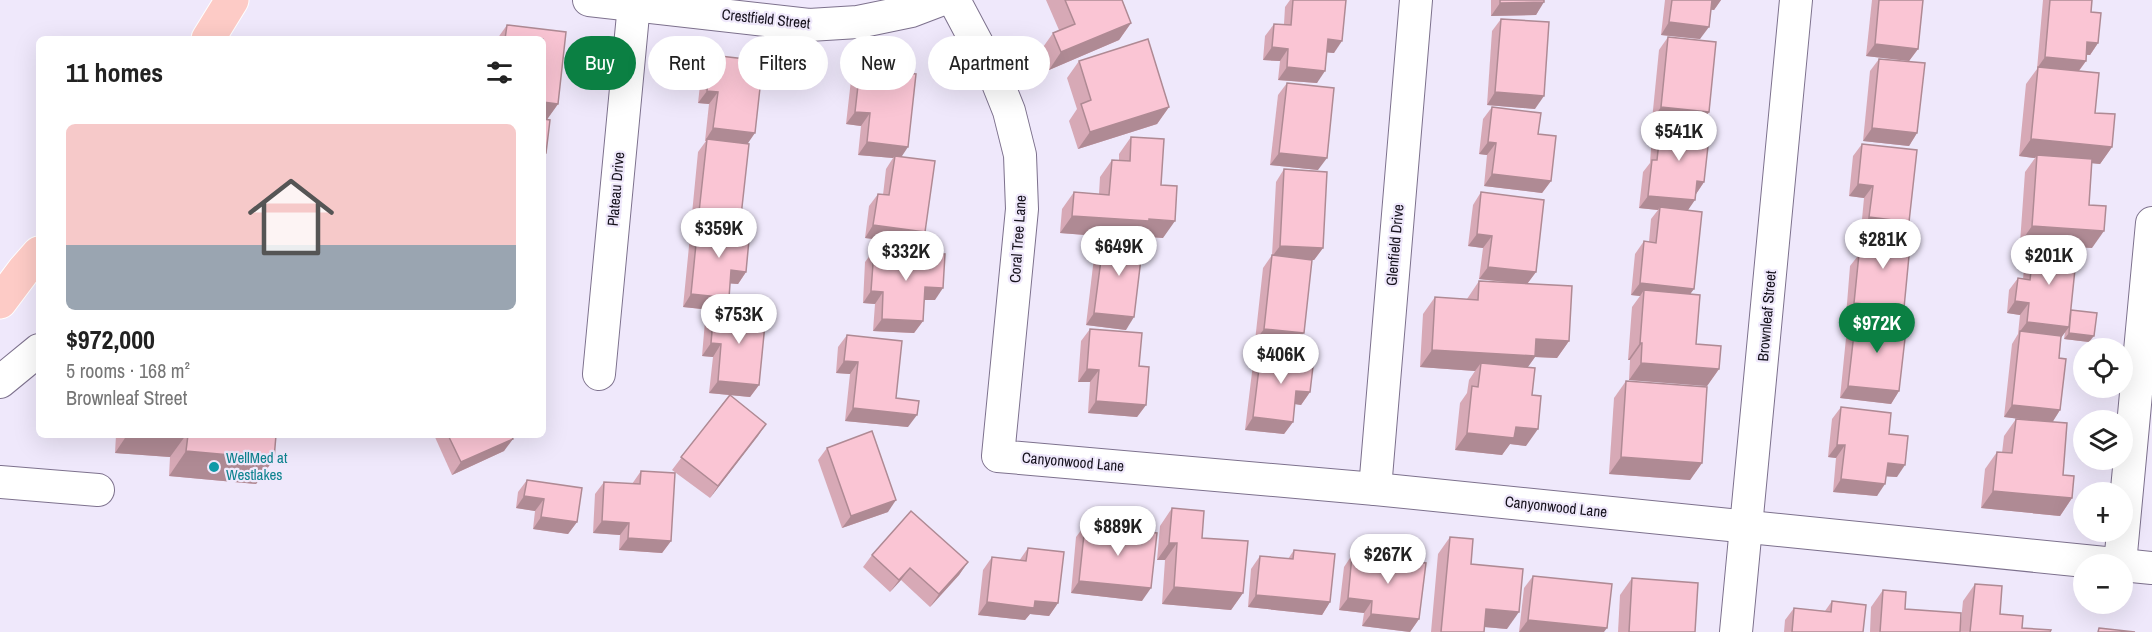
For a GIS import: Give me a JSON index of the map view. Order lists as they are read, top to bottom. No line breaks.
{"streets":{"street":["Crestfield Street","Plateau Drive","Coral Tree Lane","Glenfield Drive","Brownleaf Street","Canyonwood Lane"]},"crossings":[["Crestfield Street","Plateau Drive"],["Coral Tree Lane","Canyonwood Lane"],["Glenfield Drive","Canyonwood Lane"],["Brownleaf Street","Canyonwood Lane"]],"places":["WellMed at Westlakes"],"page":{"chip":["Buy","Rent","Filters","New","Apartment"],"heading":"11 homes","list":[{"name":"$972,000","note":"5 rooms · 168 m² · Brownleaf Street"}],"price":["$541K","$359K","$281K","$649K","$332K","$201K","$753K","$972K","$406K","$889K","$267K"],"map_buttons":["+","−"]}}
